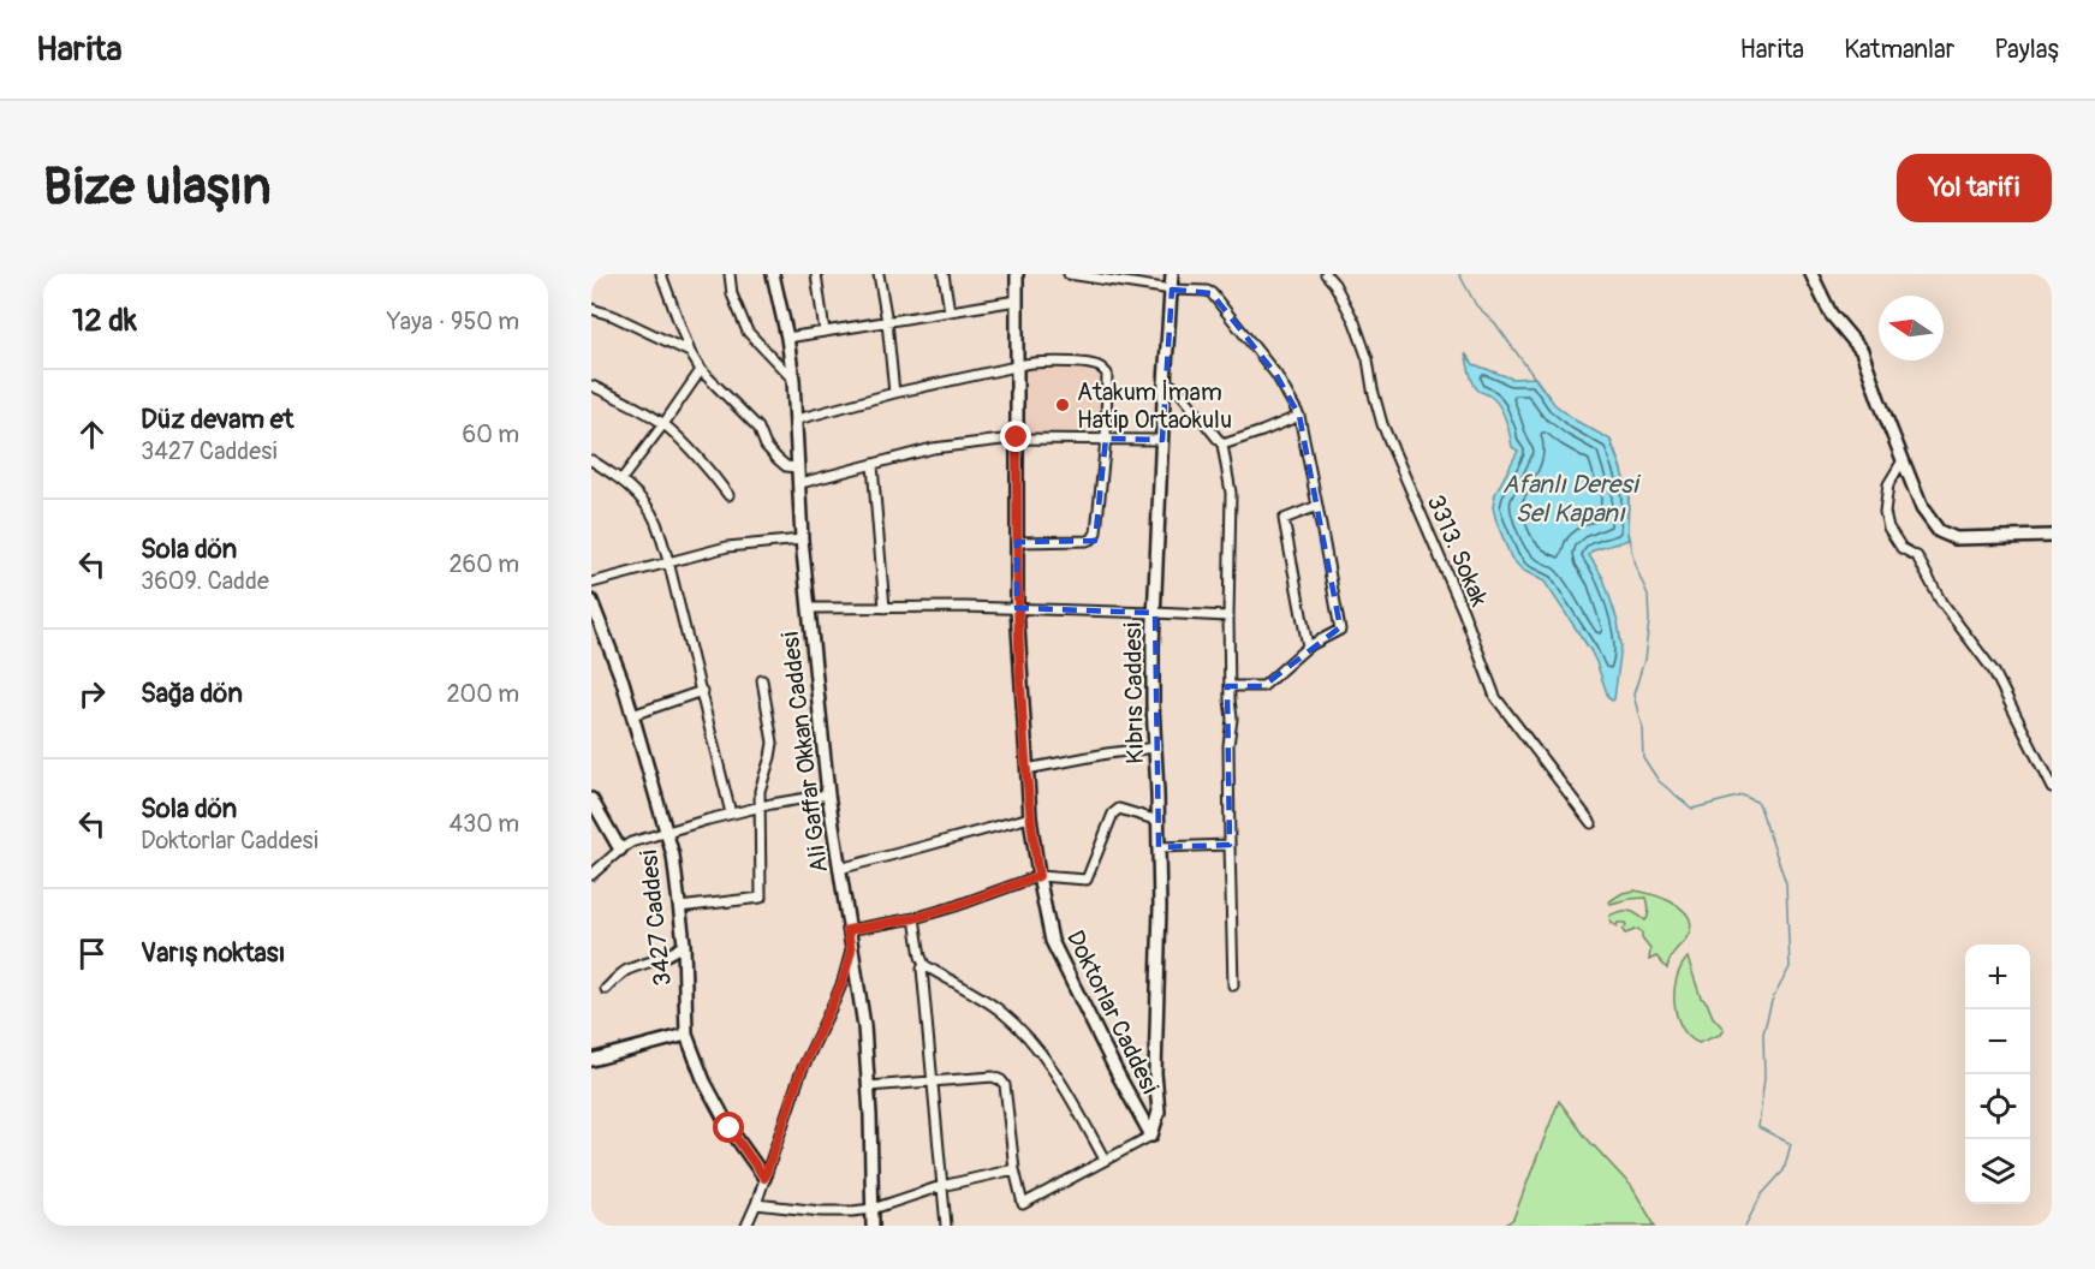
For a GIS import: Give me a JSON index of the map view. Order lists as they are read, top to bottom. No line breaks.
{"streets":{"street":["3313. Sokak","Kıbrıs Caddesi","Ali Gaffar Okkan Caddesi","3427 Caddesi","Doktorlar Caddesi"]},"crossings":[["Kıbrıs Caddesi","Doktorlar Caddesi"]],"water":["Afanlı Deresi Sel Kapanı"],"places":["Atakum İmam Hatip Ortaokulu"],"north":"left","page":{"header":"Harita","nav":["Harita","Katmanlar","Paylaş"],"buttons":"Yol tarifi","title":"Bize ulaşın","heading":["12 dk","Yaya · 950 m"],"list":[["Düz devam et","3427 Caddesi","60 m"],["Sola dön","3609. Cadde","260 m"],["Sağa dön","200 m"],["Sola dön","Doktorlar Caddesi","430 m"],"Varış noktası"],"map_buttons":["+","−"]}}
